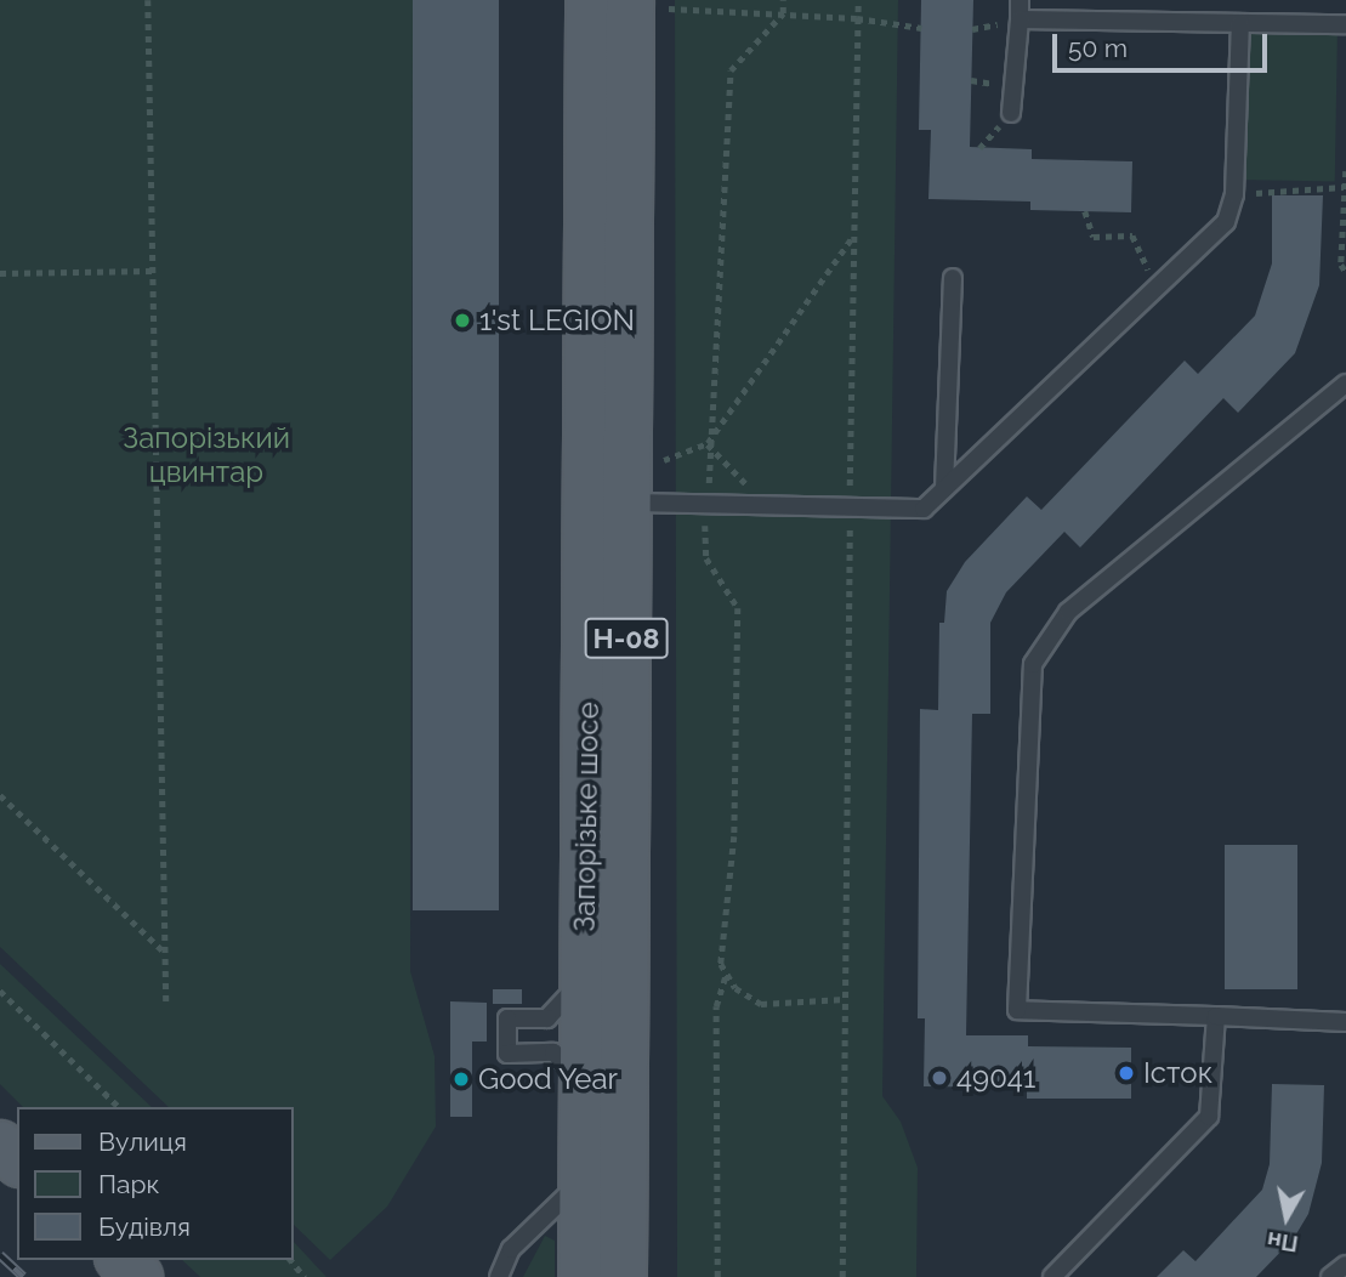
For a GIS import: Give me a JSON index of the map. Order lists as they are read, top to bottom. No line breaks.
{"streets":{"main road":["Н-08","Запорізьке шосе"]},"parks":["Запорізький цвинтар"],"places":["1'st LEGION","Істок","49041","Good Year"],"legend":["Вулиця","Парк","Будівля"],"scale_bar":"50 m","north":"bottom"}
